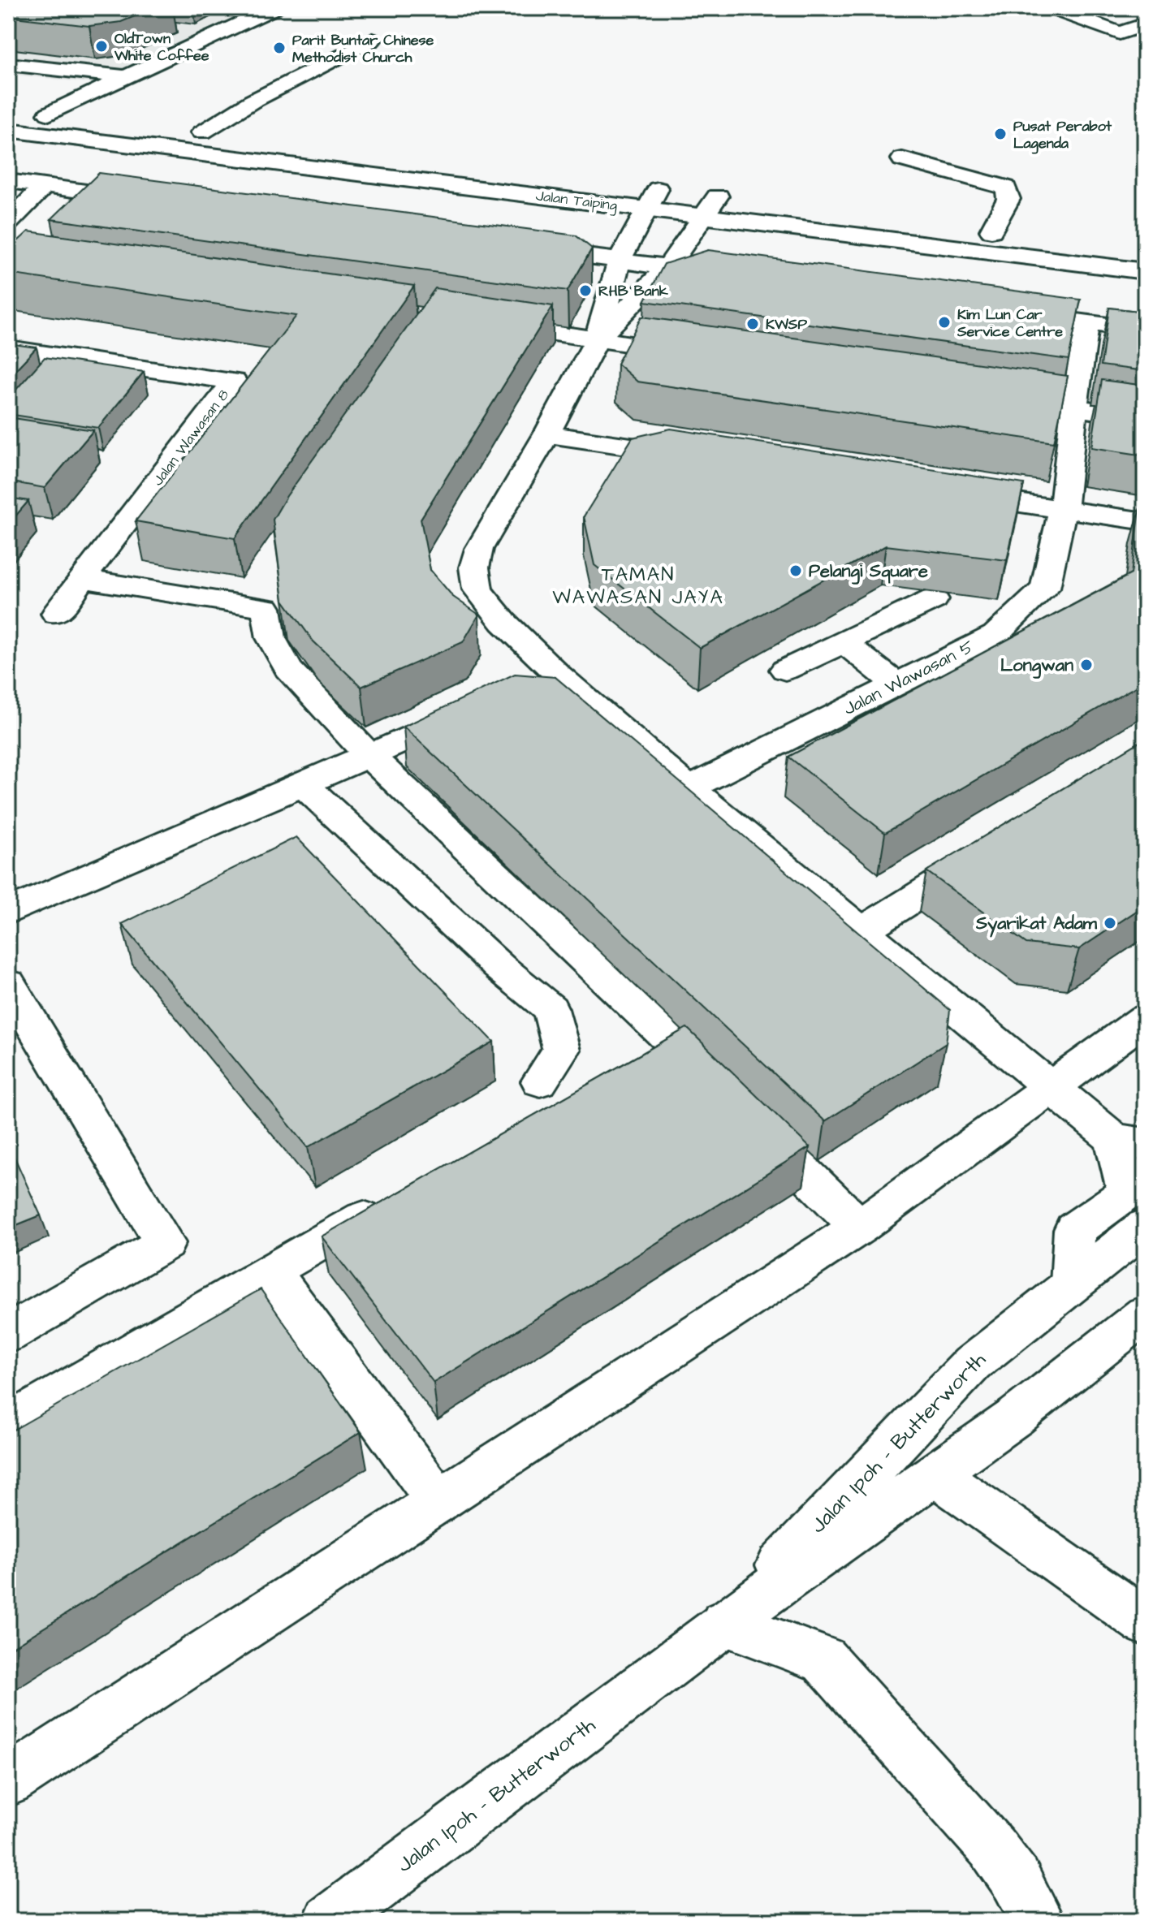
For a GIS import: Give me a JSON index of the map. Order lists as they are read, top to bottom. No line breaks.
{"streets":{"main road":["Jalan Taiping","Jalan Wawasan 8","Jalan Wawasan 5","Jalan Ipoh - Butterworth"]},"districts":["TAMAN WAWASAN JAYA"],"places":["OldTown White Coffee","Parit Buntar Chinese Methodist Church","Pusat Perabot Lagenda","RHB Bank","Kim Lun Car Service Centre","KWSP","Pelangi Square","Longwan","Syarikat Adam"]}
